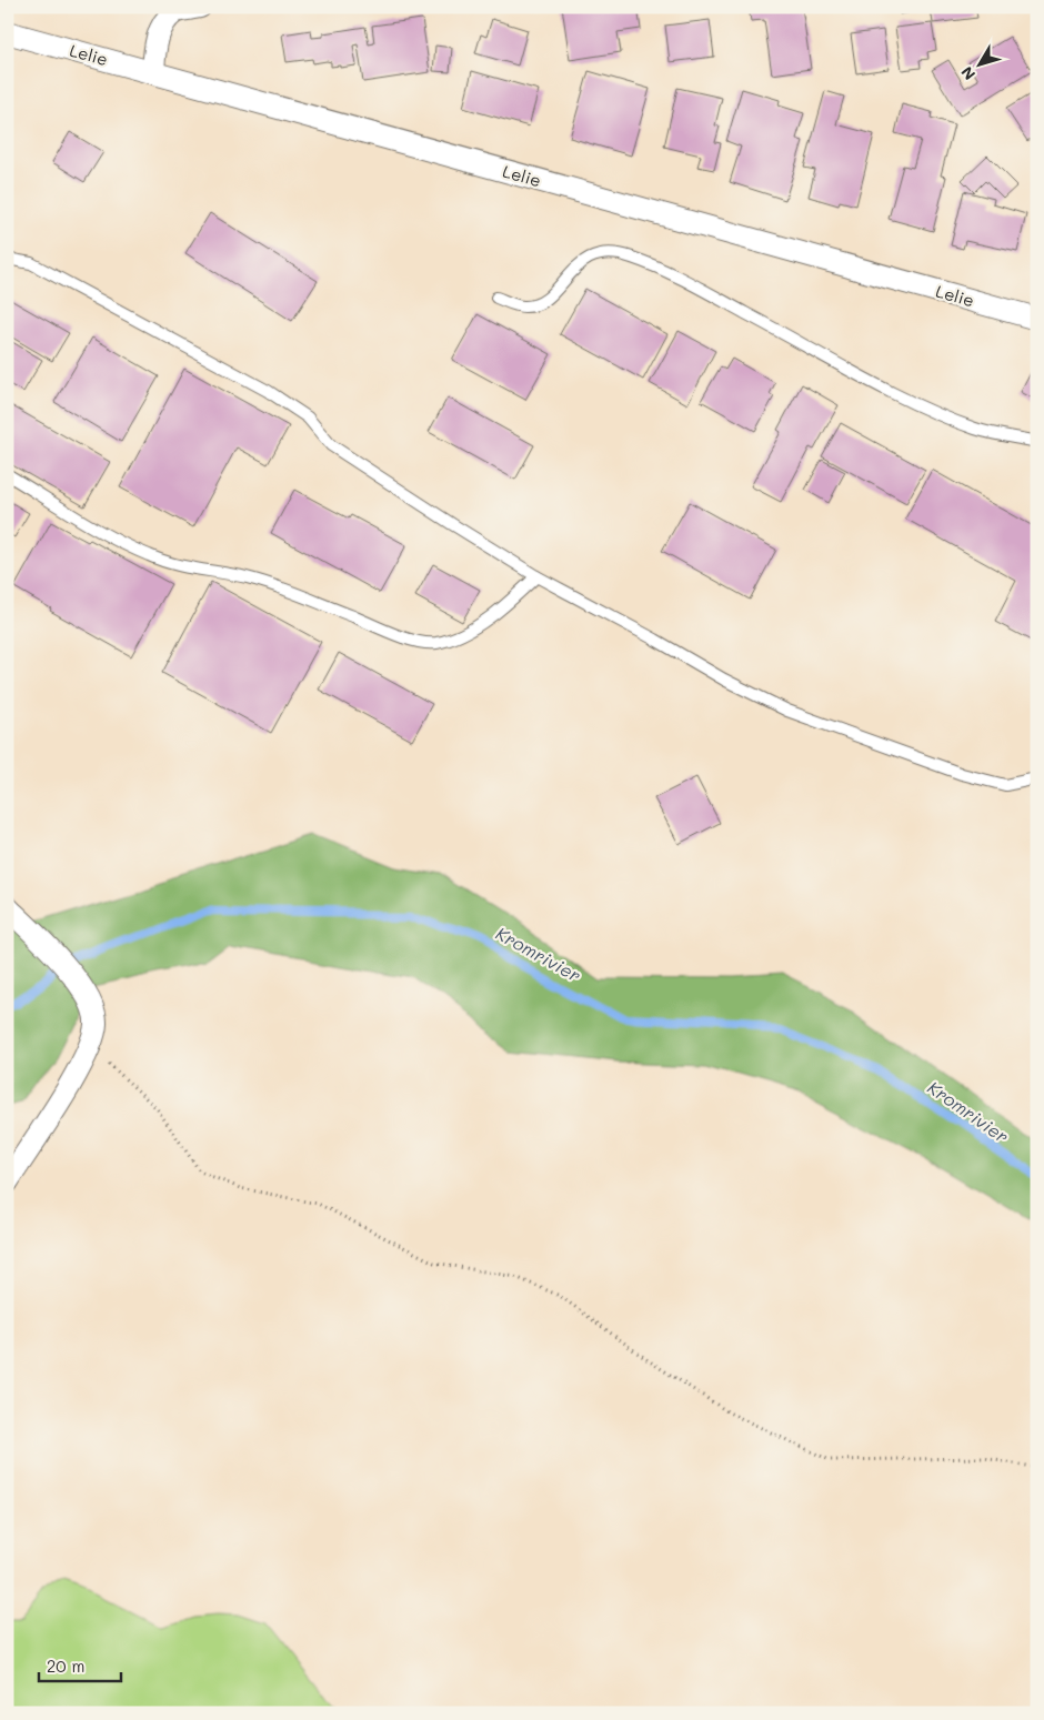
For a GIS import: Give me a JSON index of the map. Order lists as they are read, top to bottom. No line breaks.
{"streets":{"street":["Lelie"]},"water":["Kromrivier"],"scale_bar":"20 m","north":"bottom left"}
